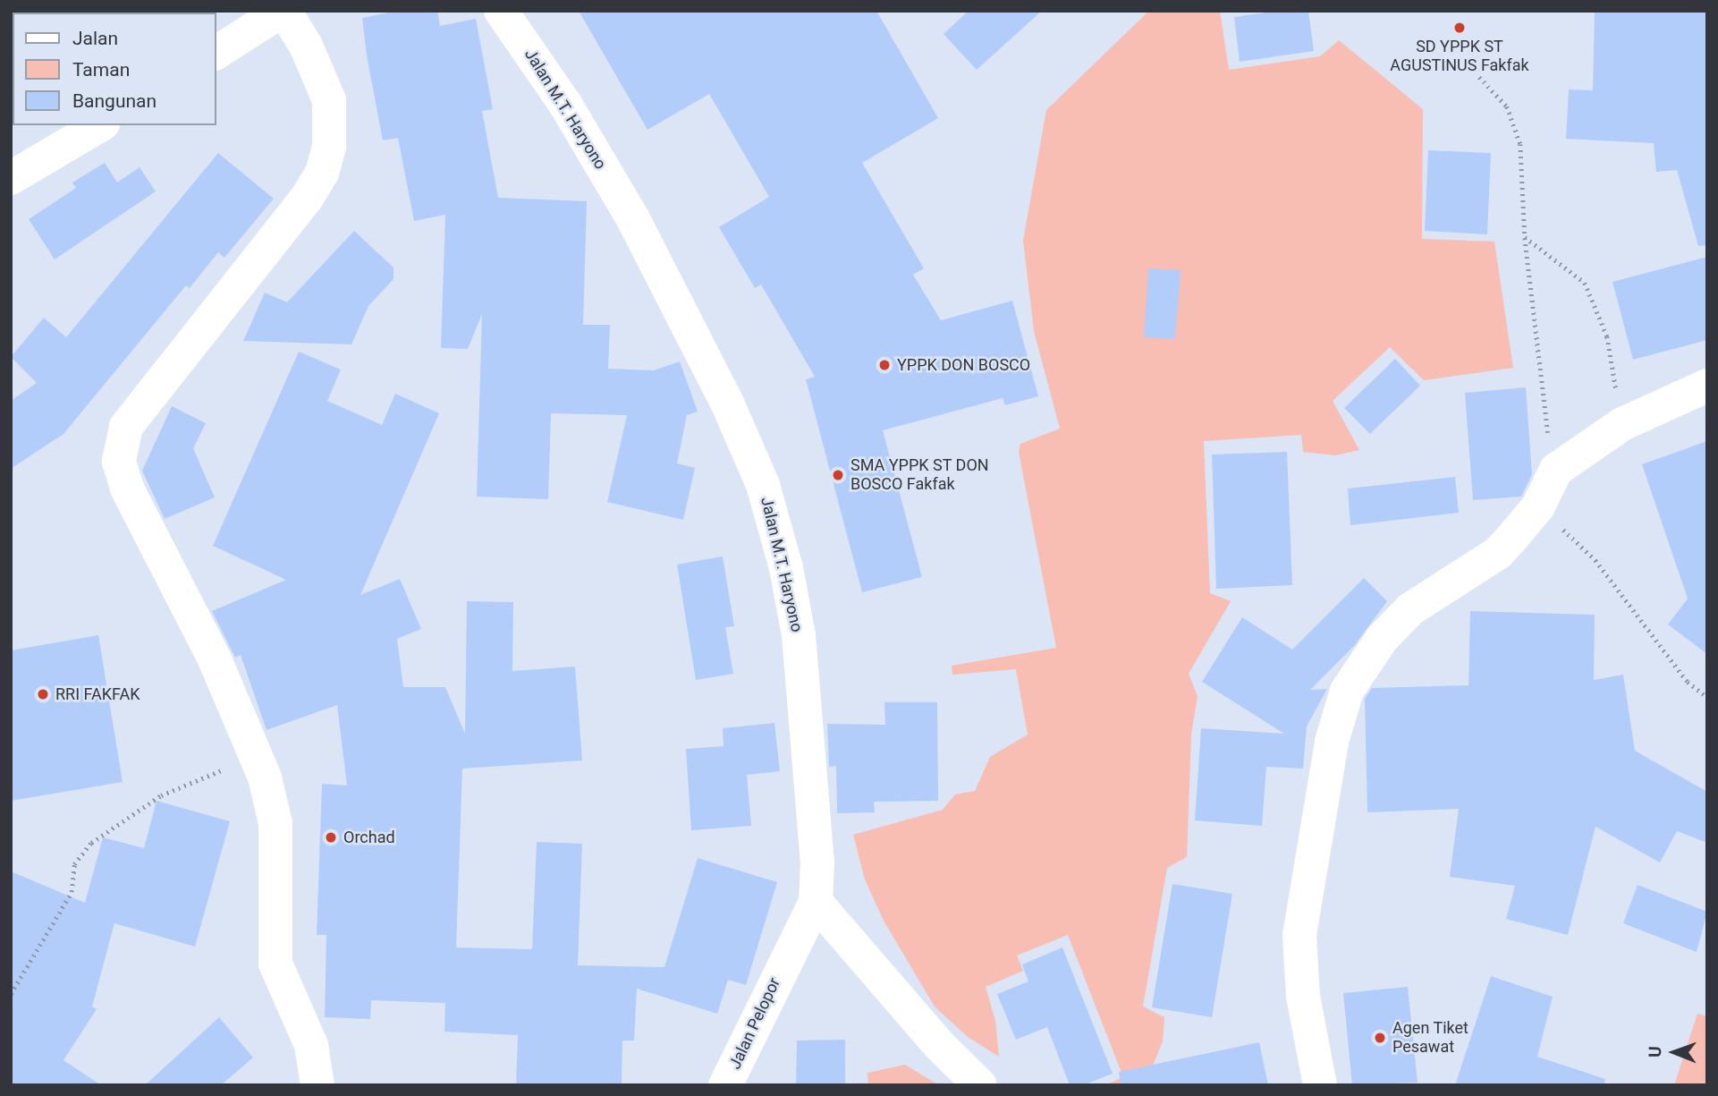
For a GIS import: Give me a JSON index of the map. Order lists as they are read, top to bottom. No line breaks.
{"streets":{"street":["Jalan M.T. Haryono","Jalan Pelopor"]},"crossings":[["Jalan M.T. Haryono","Jalan Pelopor"]],"places":["SD YPPK ST AGUSTINUS Fakfak","YPPK DON BOSCO","SMA YPPK ST DON BOSCO Fakfak","RRI FAKFAK","Orchad","Agen Tiket Pesawat"],"legend":["Jalan","Taman","Bangunan"],"north":"left"}
